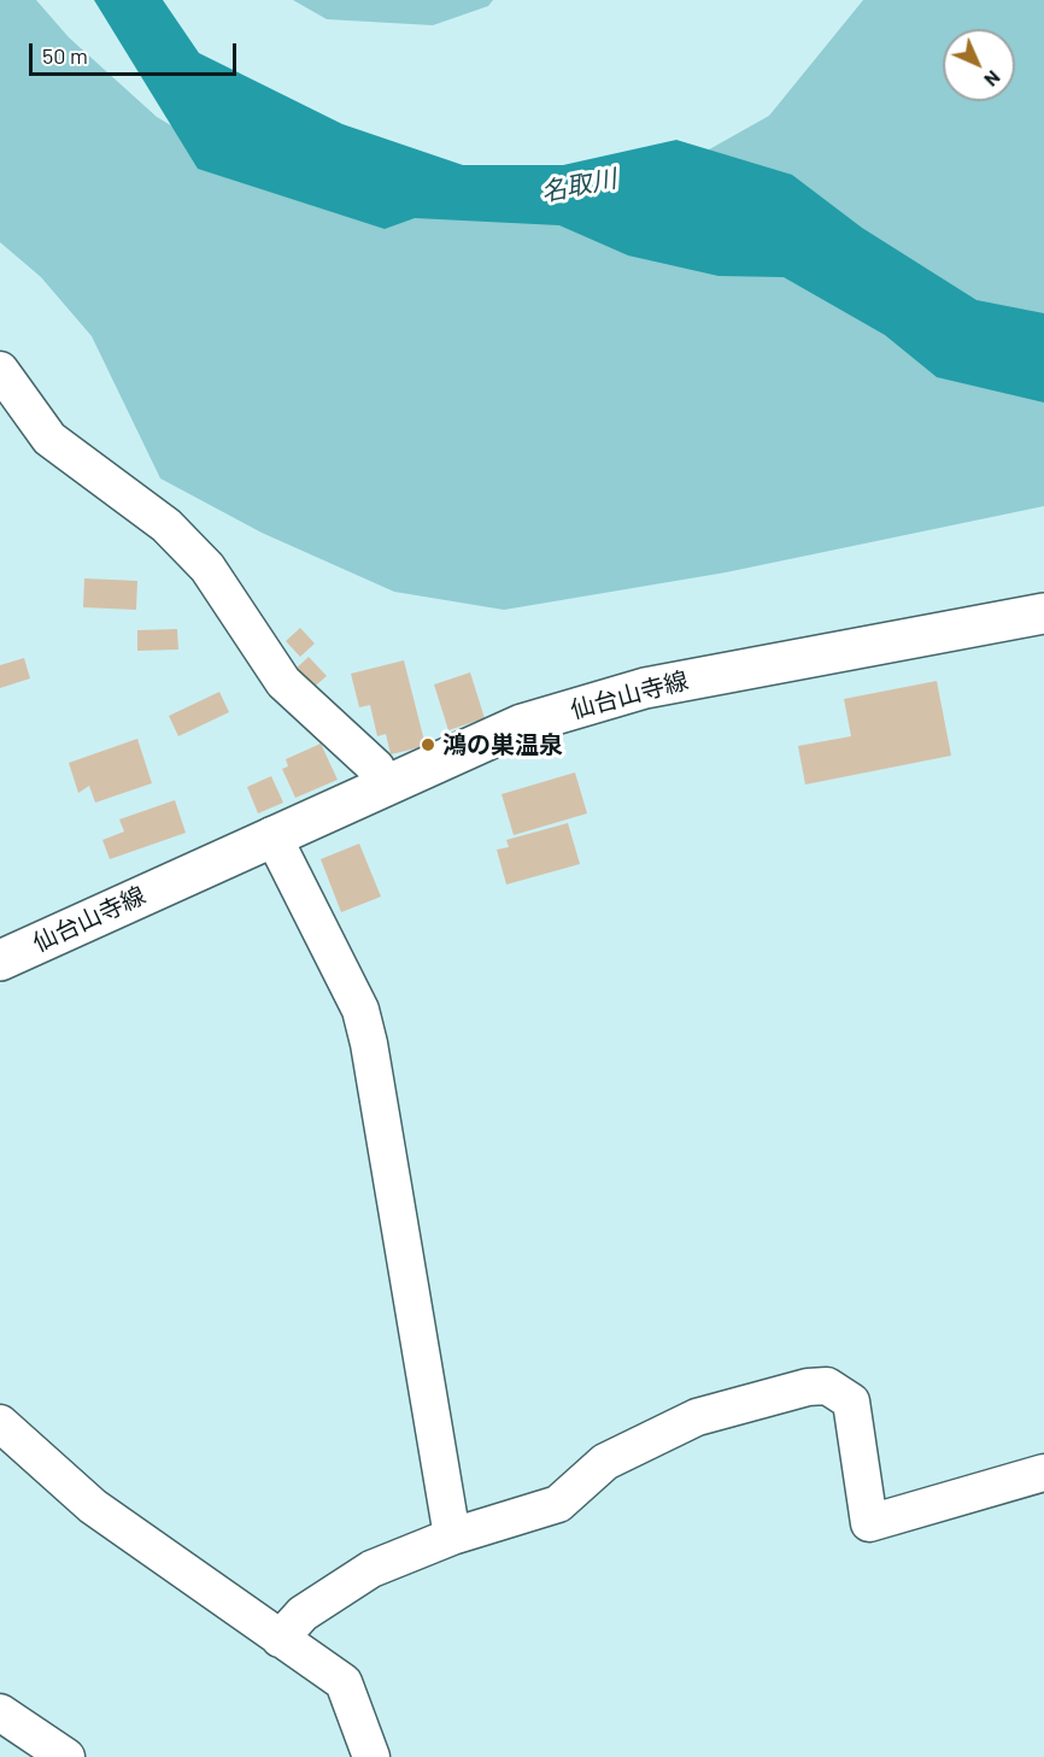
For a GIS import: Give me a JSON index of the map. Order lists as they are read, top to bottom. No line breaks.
{"streets":{"main road":["仙台山寺線"]},"water":["名取川"],"places":["鴻の巣温泉"],"scale_bar":"50 m","north":"bottom right"}
